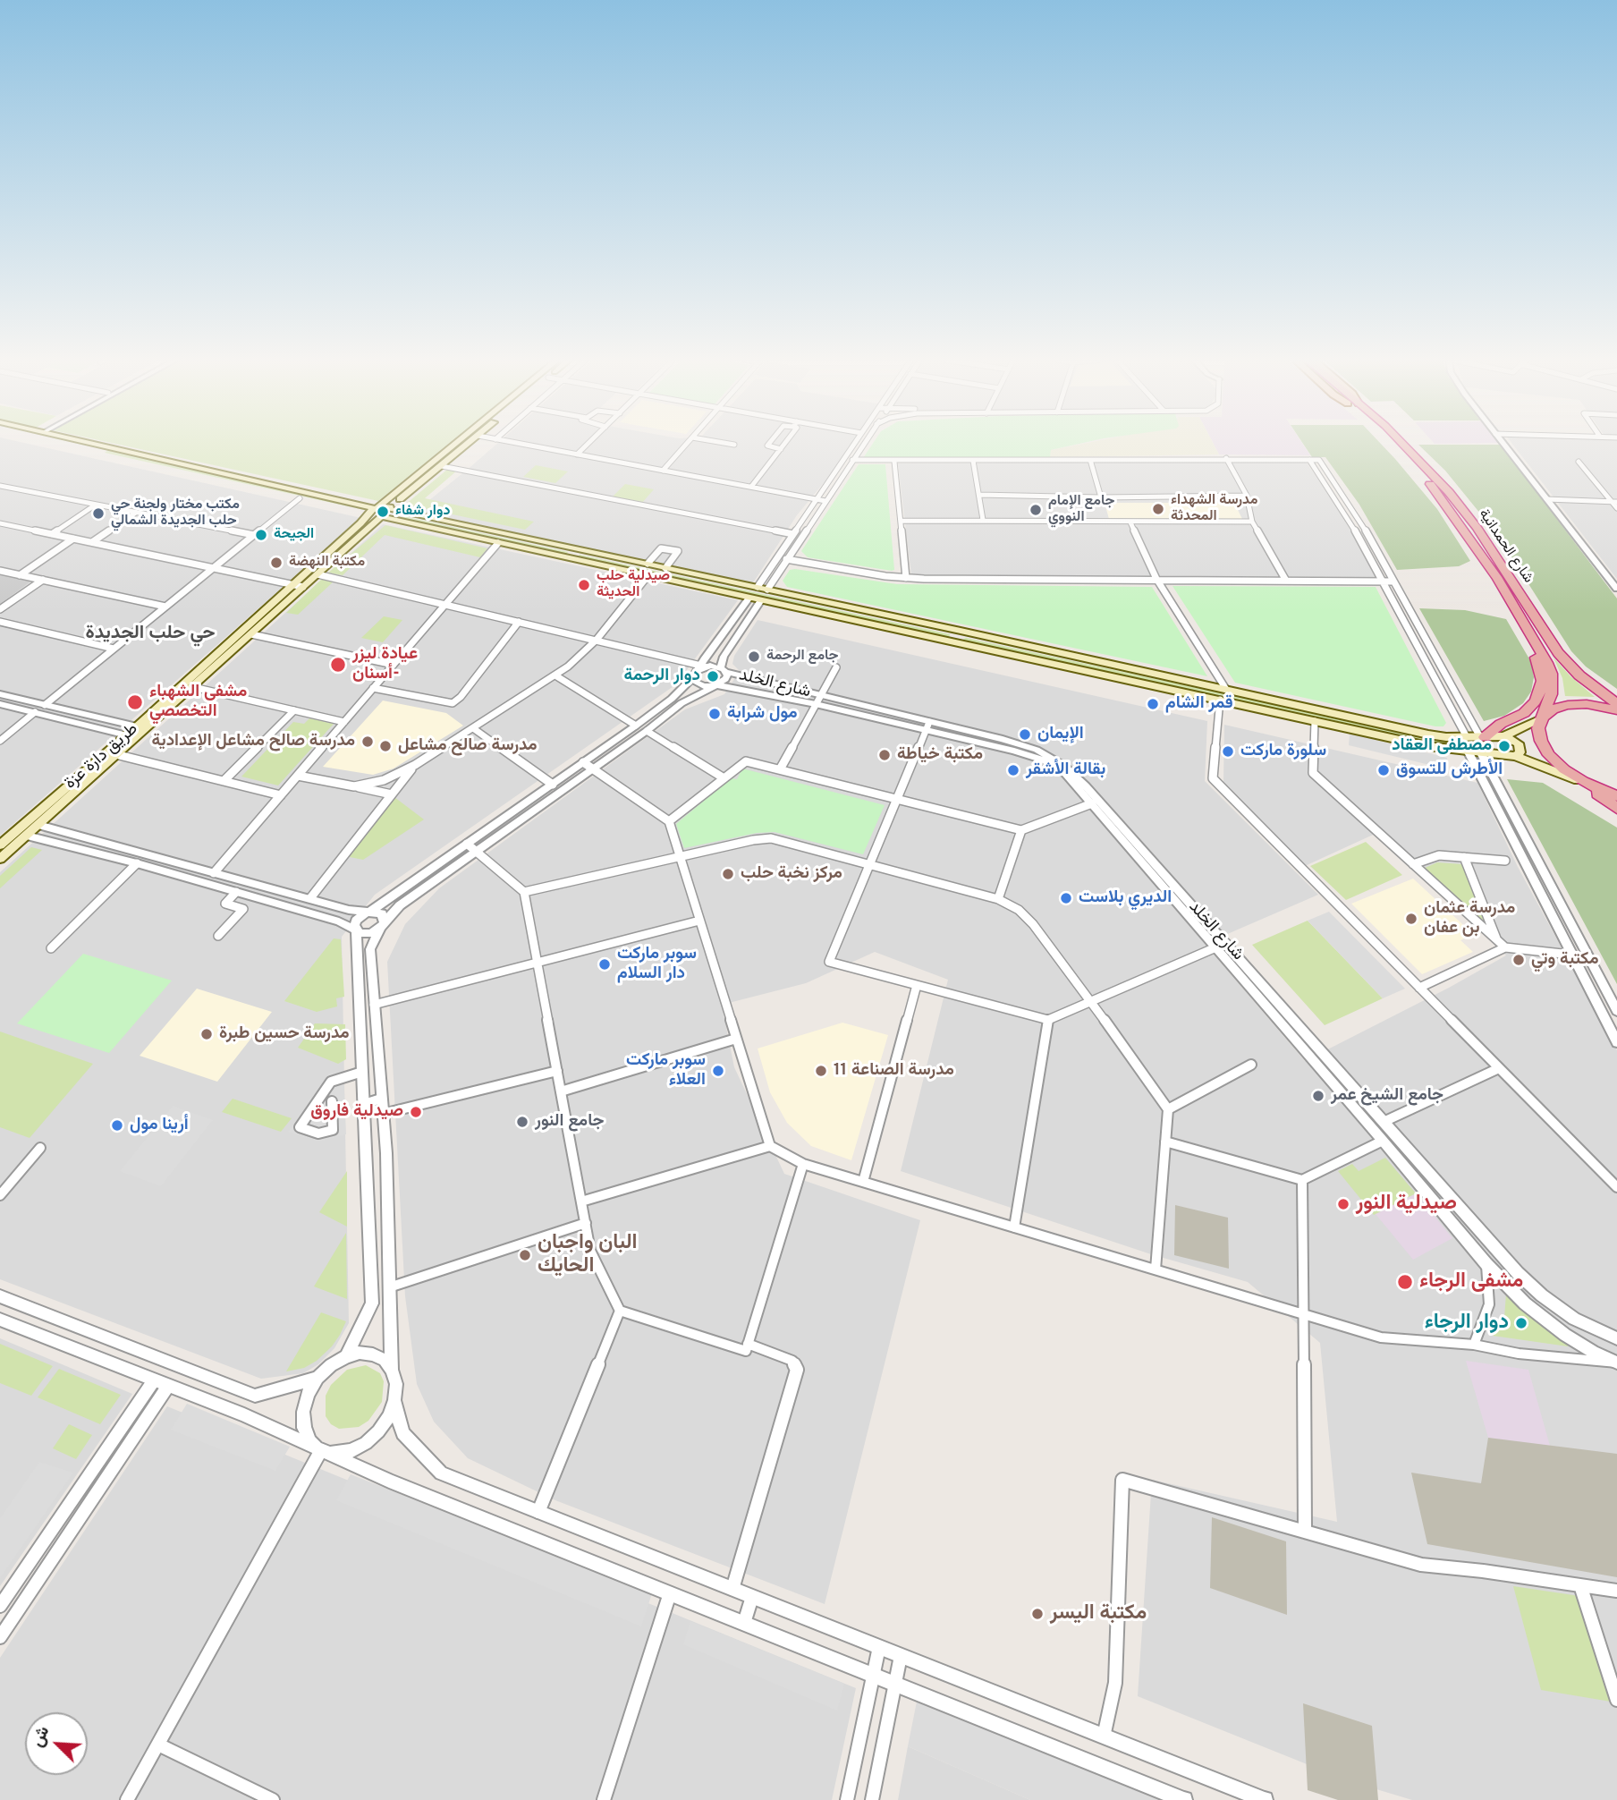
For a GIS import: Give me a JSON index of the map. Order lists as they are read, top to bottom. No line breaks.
{"streets":{"highway":["شارع الحمدانية"],"main road":["طريق دارة عزة"],"street":["شارع الخلد"]},"districts":["حي حلب الجديدة"],"places":["مدرسة الشهداء المحدثة","جامع الإمام النووي","دوار شفاء","مكتب مختار ولجنة حي حلب الجديدة الشمالي","الجيحة","مكتبة النهضة","صيدلية حلب الحديثة","جامع الرحمة","عيادة ليزر أسنان-","دوار الرحمة","مشفى الشهباء التخصصي","قمر الشام","مول شرابة","الإيمان","مدرسة صالح مشاعل الإعدادية","مدرسة صالح مشاعل","مصطفى العقاد","سلورة ماركت","مكتبة خياطة","بقالة الأشقر","الأطرش للتسوق","مركز نخبة حلب","الديري بلاست","مدرسة عثمان بن عفان","مكتبة وتي","سوبر ماركت دار السلام","مدرسة حسين طبرة","سوبر ماركت العلاء","مدرسة الصناعة 11","جامع الشيخ عمر","صيدلية فاروق","جامع النور","أرينا مول","صيدلية النور","البان واجبان الحايك","مشفى الرجاء","دوار الرجاء","مكتبة اليسر"],"north":"top left"}
